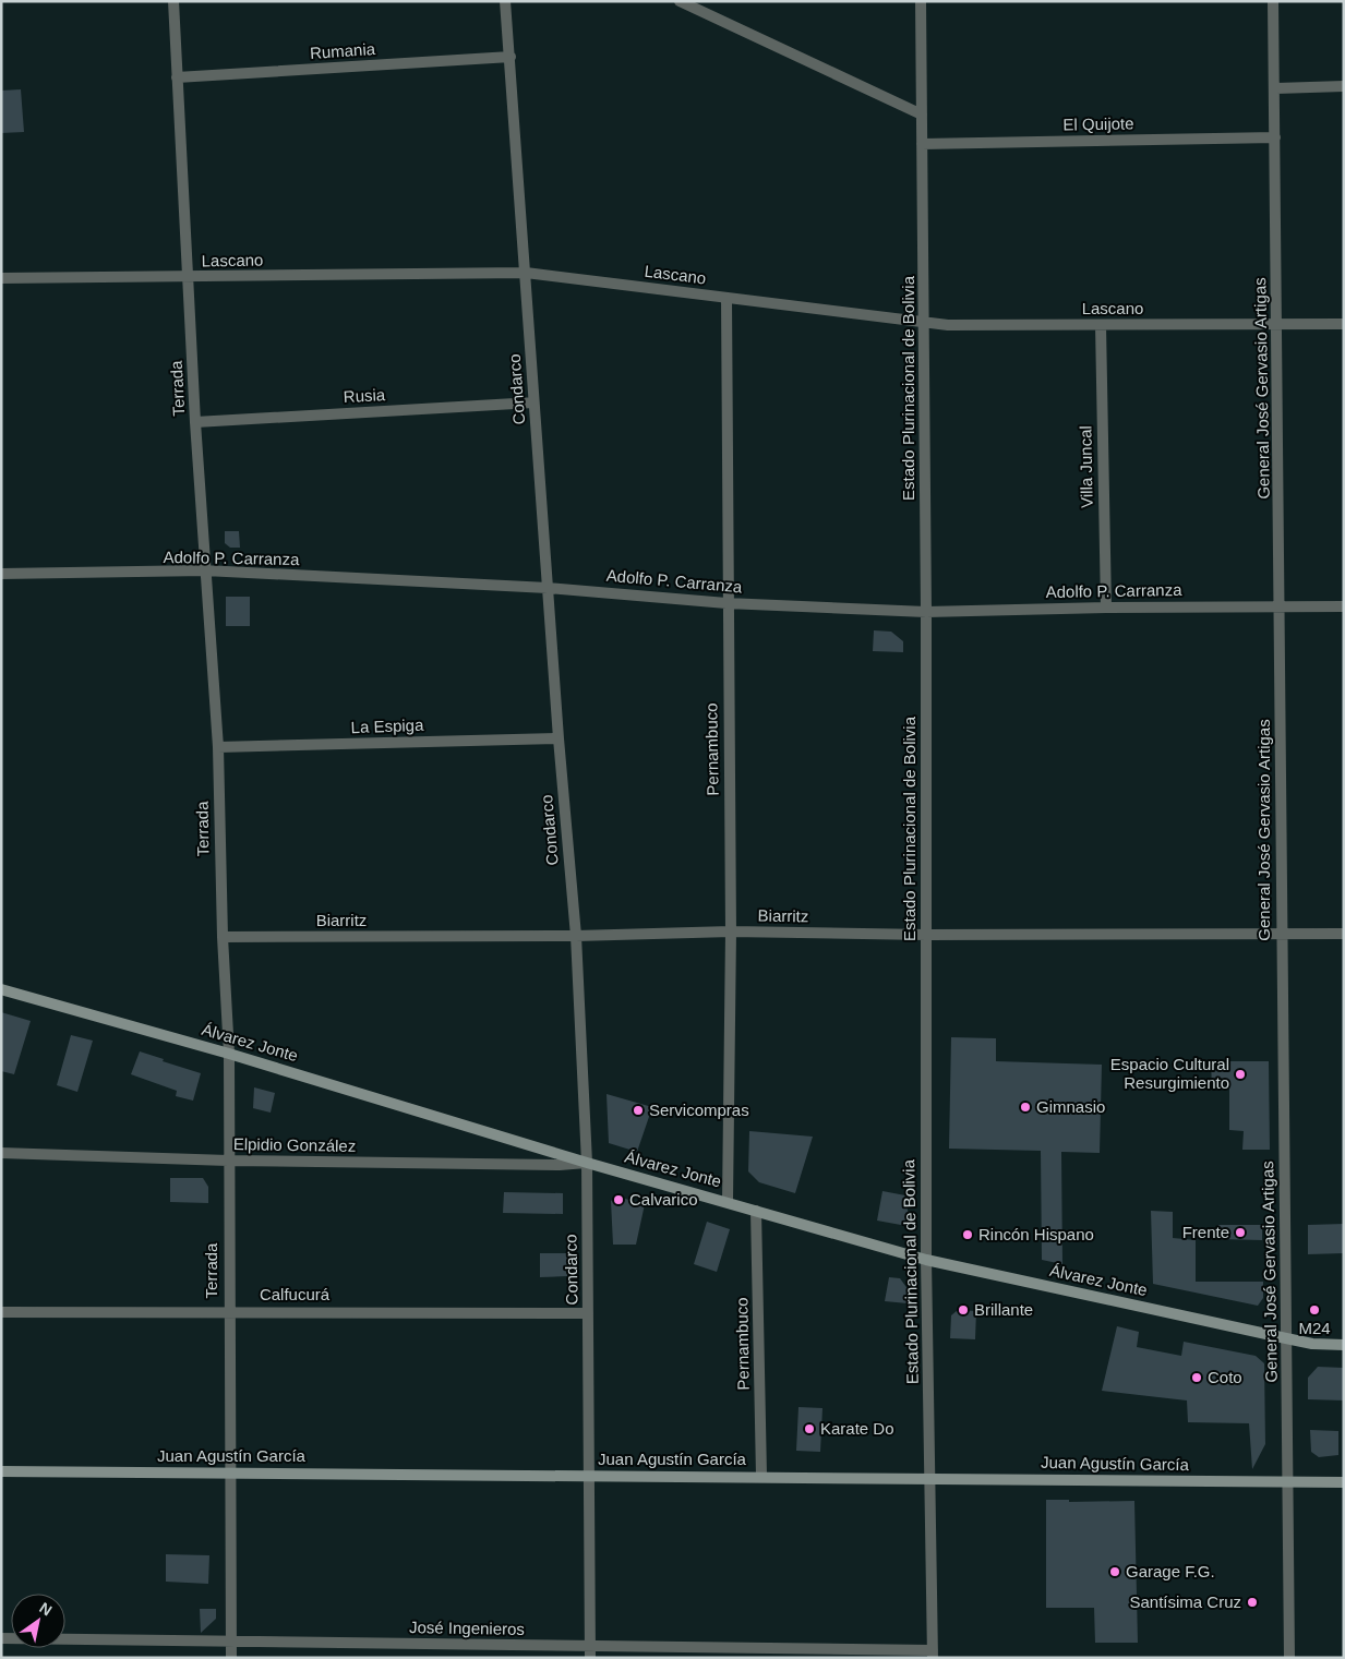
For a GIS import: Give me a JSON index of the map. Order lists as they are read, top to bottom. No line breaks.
{"streets":{"street":["Rumania","El Quijote","Lascano","Terrada","Estado Plurinacional de Bolivia","General José Gervasio Artigas","Condarco","Rusia","Villa Juncal","Adolfo P. Carranza","La Espiga","Pernambuco","Biarritz","Álvarez Jonte","Elpidio González","Calfucurá","Juan Agustín García","José Ingenieros"]},"crossings":[["Rumania","Terrada"],["Rumania","Condarco"],["El Quijote","Estado Plurinacional de Bolivia"],["El Quijote","General José Gervasio Artigas"],["Lascano","Terrada"],["Lascano","Estado Plurinacional de Bolivia"],["Lascano","General José Gervasio Artigas"],["Lascano","Condarco"],["Lascano","Villa Juncal"],["Lascano","Pernambuco"],["Terrada","Rusia"],["Terrada","Adolfo P. Carranza"],["Terrada","La Espiga"],["Terrada","Biarritz"],["Terrada","Álvarez Jonte"],["Terrada","Elpidio González"],["Terrada","Calfucurá"],["Terrada","Juan Agustín García"],["Terrada","José Ingenieros"],["Estado Plurinacional de Bolivia","Adolfo P. Carranza"],["Estado Plurinacional de Bolivia","Biarritz"],["Estado Plurinacional de Bolivia","Álvarez Jonte"],["Estado Plurinacional de Bolivia","Juan Agustín García"],["Estado Plurinacional de Bolivia","José Ingenieros"],["General José Gervasio Artigas","Adolfo P. Carranza"],["General José Gervasio Artigas","Biarritz"],["General José Gervasio Artigas","Álvarez Jonte"],["General José Gervasio Artigas","Juan Agustín García"],["Condarco","Rusia"],["Condarco","Adolfo P. Carranza"],["Condarco","La Espiga"],["Condarco","Biarritz"],["Condarco","Álvarez Jonte"],["Condarco","Elpidio González"],["Condarco","Calfucurá"],["Condarco","Juan Agustín García"],["Condarco","José Ingenieros"],["Villa Juncal","Adolfo P. Carranza"],["Adolfo P. Carranza","Pernambuco"],["Pernambuco","Biarritz"],["Pernambuco","Álvarez Jonte"],["Pernambuco","Juan Agustín García"],["Álvarez Jonte","Elpidio González"]],"places":["Espacio Cultural Resurgimiento","Gimnasio","Servicompras","Calvarico","Frente","Rincón Hispano","Brillante","M24","Coto","Karate Do","Garage F.G.","Santísima Cruz"],"north":"top right"}
